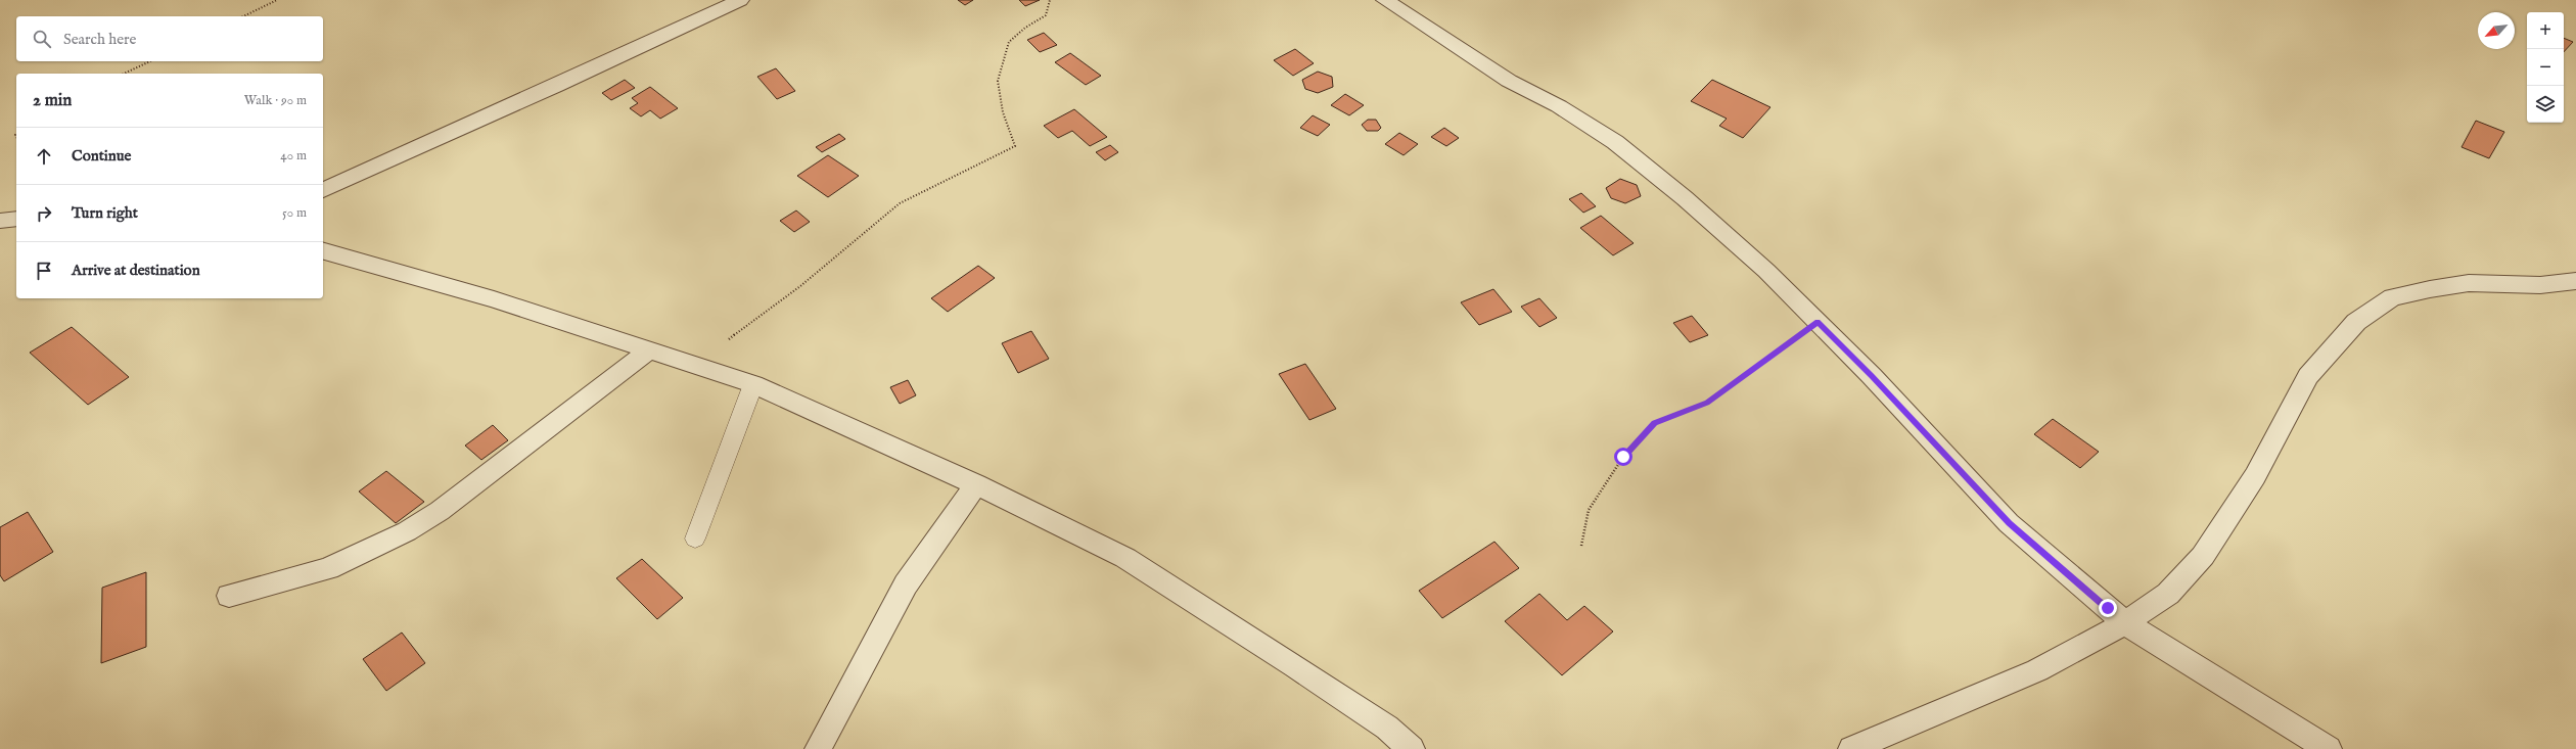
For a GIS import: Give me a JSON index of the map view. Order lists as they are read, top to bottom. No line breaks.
{"north":"bottom left","page":{"map_buttons":["+","−"],"search":"Search here","heading":["2 min","Walk · 90 m"],"list":[["Continue","40 m"],["Turn right","50 m"],"Arrive at destination"]}}
